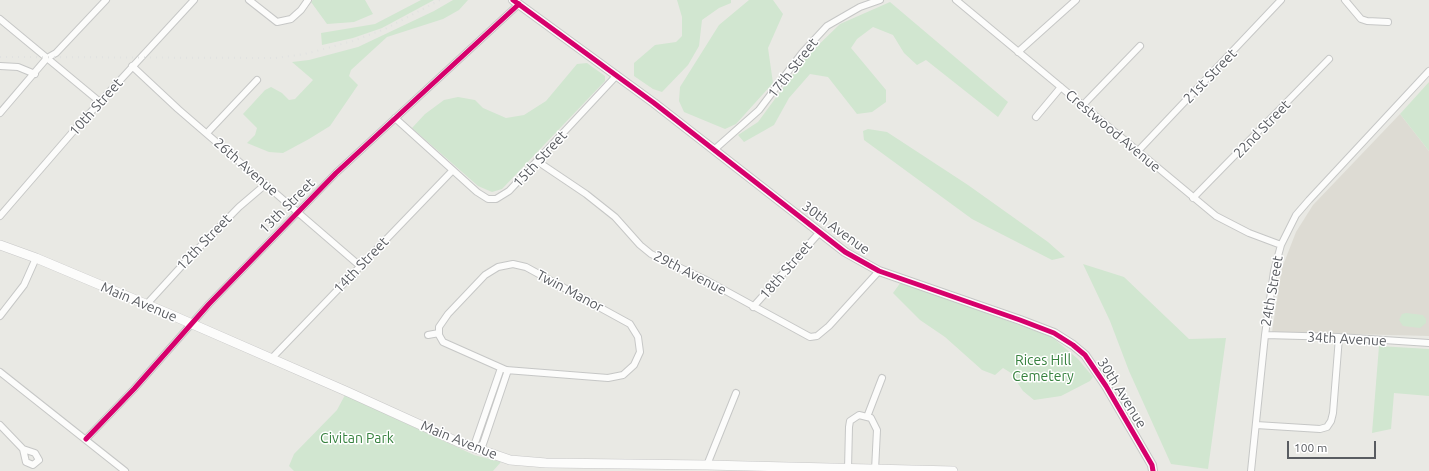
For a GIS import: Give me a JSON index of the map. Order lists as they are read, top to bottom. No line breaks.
{"streets":{"main road":["Main Avenue"],"street":["17th Street","21st Street","10th Street","22nd Street","Crestwood Avenue","15th Street","26th Avenue","13th Street","30th Avenue","12th Street","14th Street","18th Street","29th Avenue","Twin Manor","24th Street","34th Avenue"]},"crossings":[["17th Street","30th Avenue"],["21st Street","Crestwood Avenue"],["10th Street","26th Avenue"],["22nd Street","Crestwood Avenue"],["Crestwood Avenue","24th Street"],["15th Street","30th Avenue"],["15th Street","14th Street"],["15th Street","29th Avenue"],["26th Avenue","13th Street"],["26th Avenue","12th Street"],["26th Avenue","14th Street"],["13th Street","30th Avenue"],["13th Street","Main Avenue"],["30th Avenue","18th Street"],["30th Avenue","29th Avenue"],["12th Street","Main Avenue"],["14th Street","Main Avenue"],["18th Street","29th Avenue"],["24th Street","34th Avenue"]],"parks":["Rices Hill Cemetery","Civitan Park"],"scale_bar":"100 m"}
